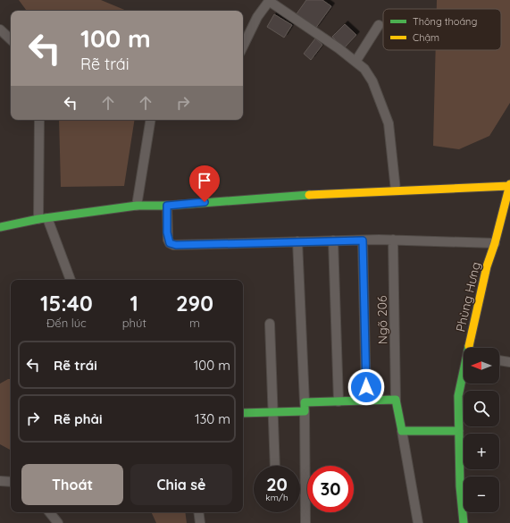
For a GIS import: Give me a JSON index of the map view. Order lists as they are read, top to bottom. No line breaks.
{"streets":{"street":["Phùng Hưng","Ngõ 206"]},"legend":["Thông thoáng","Chậm"],"north":"left","page":{"turn":["100 m","Rẽ trái"],"eta":["15:40","Đến lúc","1","phút","290","m"],"list":[{"name":"Rẽ trái","value":"100 m"},{"name":"Rẽ phải","value":"130 m"}],"map_buttons":["+","−"],"buttons":["Thoát","Chia sẻ"],"speed":"20 km/h","limit":"30"}}
